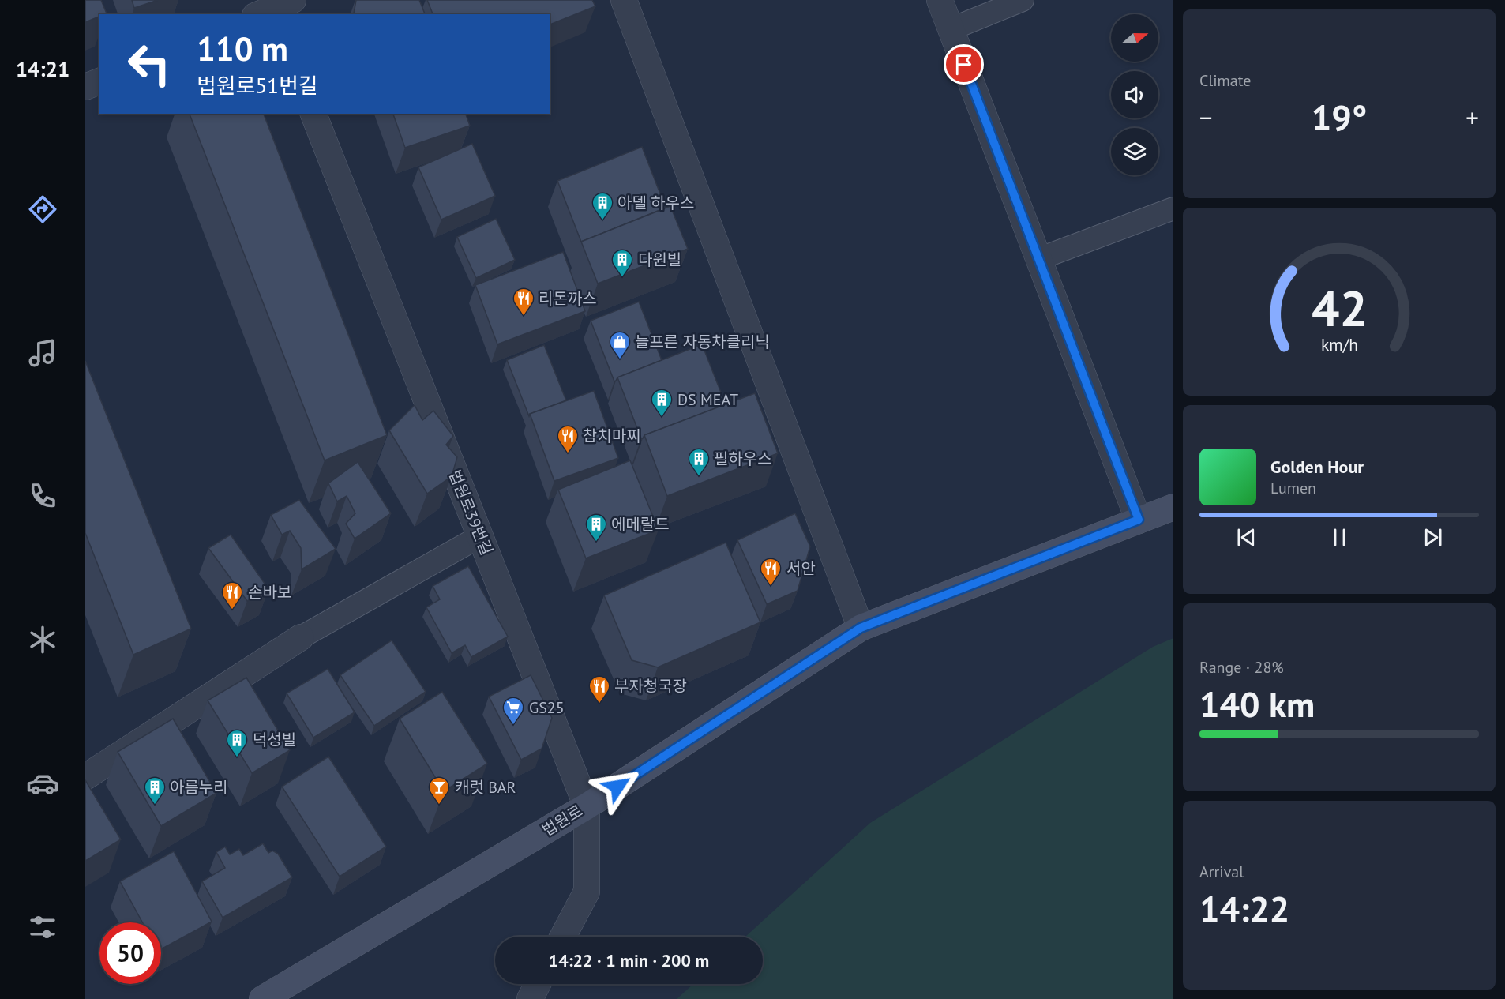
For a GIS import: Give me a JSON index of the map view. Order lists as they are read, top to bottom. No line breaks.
{"streets":{"main road":["법원로"],"street":["법원로39번길"]},"crossings":[["법원로39번길","법원로"]],"places":{"building":["아델 하우스","다원빌","DS MEAT","필하우스","에메랄드","덕성빌","아름누리"],"restaurant":["리돈까스","참치마찌","서안","손바보","부자청국장"],"shop":["늘프른 자동차클리닉"],"supermarket":["GS25"],"bar":["캐럿 BAR"]},"north":"right","page":{"tabs":"14:21","tile":["Climate",["Range · 28%","140 km"],["Arrival","14:22"]],"turn":["110 m","법원로51번길"],"heat":["−","19°","+"],"song":["Golden Hour","Lumen"],"limit":"50","trip":"14:22 · 1 min · 200 m","gauge":["42","km/h"]}}
